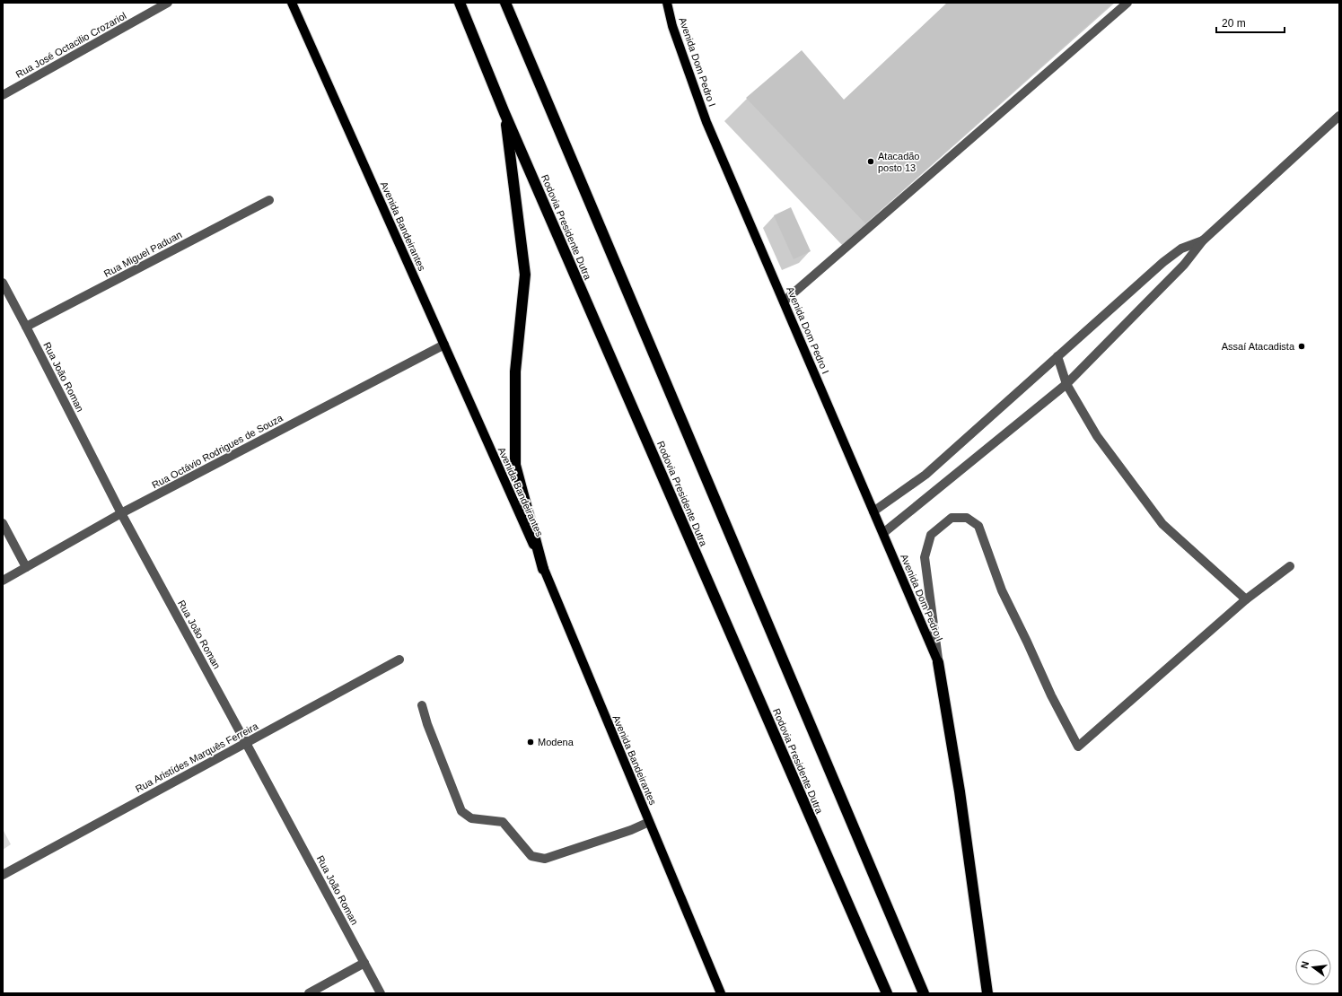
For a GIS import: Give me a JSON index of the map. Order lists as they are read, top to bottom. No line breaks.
{"streets":{"highway":["Rodovia Presidente Dutra"],"main road":["Avenida Dom Pedro I","Avenida Bandeirantes"],"street":["Rua José Octacilio Crozariol","Rua Miguel Paduan","Rua João Roman","Rua Octávio Rodrigues de Souza","Rua Aristídes Marquês Ferreira"]},"crossings":[["Avenida Bandeirantes","Rua Octávio Rodrigues de Souza"],["Rua Miguel Paduan","Rua João Roman"],["Rua João Roman","Rua Octávio Rodrigues de Souza"],["Rua João Roman","Rua Aristídes Marquês Ferreira"]],"places":["Atacadão posto 13","Assaí Atacadista","Modena"],"scale_bar":"20 m","north":"left"}
